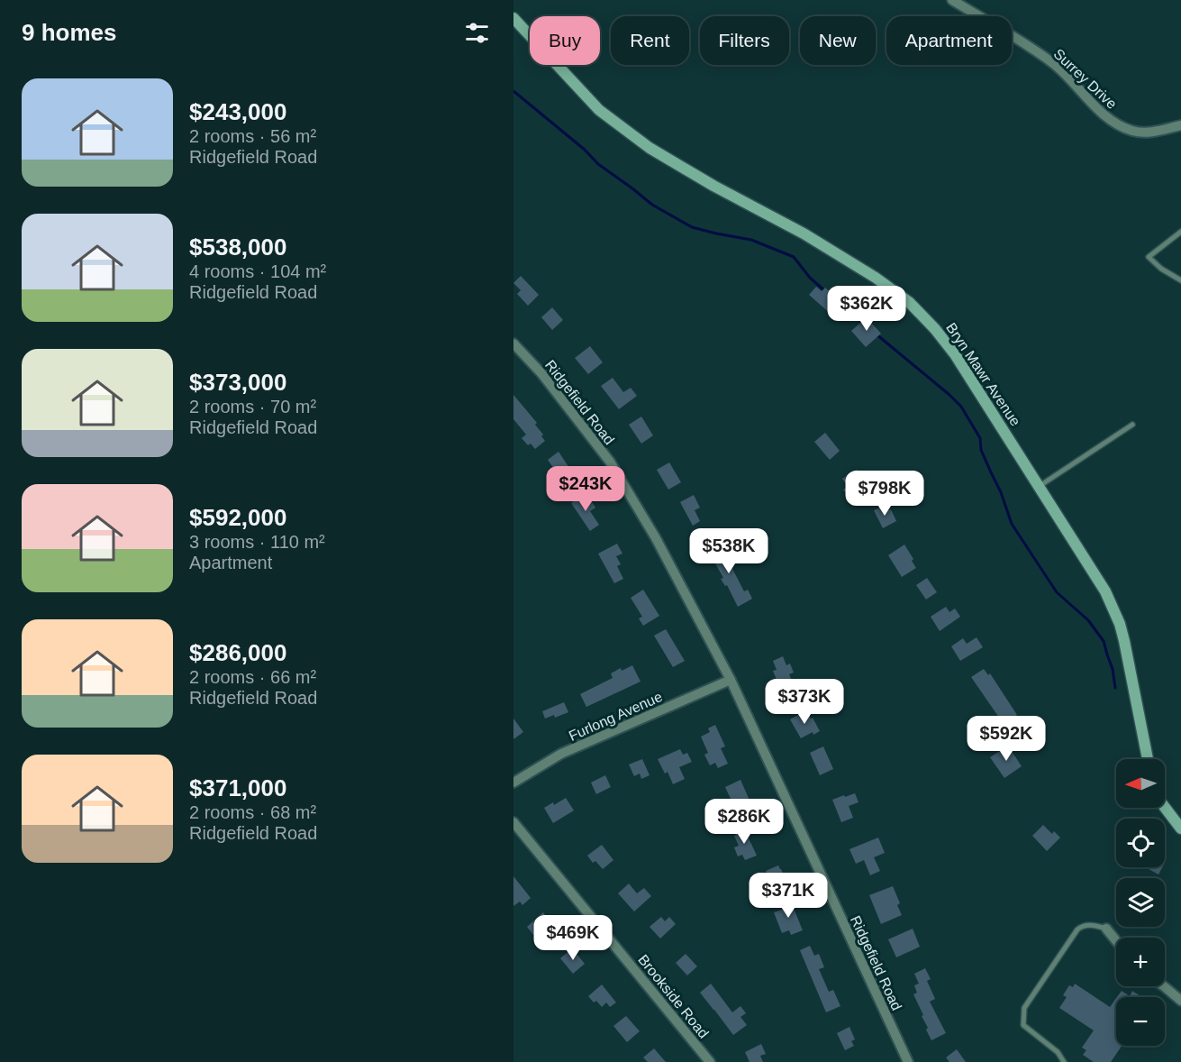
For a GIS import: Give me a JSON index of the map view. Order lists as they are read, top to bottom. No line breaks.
{"streets":{"main road":["Bryn Mawr Avenue"],"street":["Surrey Drive","Ridgefield Road","Furlong Avenue","Brookside Road"]},"crossings":[["Ridgefield Road","Furlong Avenue"]],"north":"left","page":{"heading":"9 homes","chip":["Buy","Rent","Filters","New","Apartment"],"list":[{"name":"$243,000","note":"2 rooms · 56 m² · Ridgefield Road"},{"name":"$538,000","note":"4 rooms · 104 m² · Ridgefield Road"},{"name":"$373,000","note":"2 rooms · 70 m² · Ridgefield Road"},{"name":"$592,000","note":"3 rooms · 110 m² · Apartment"},{"name":"$286,000","note":"2 rooms · 66 m² · Ridgefield Road"},{"name":"$371,000","note":"2 rooms · 68 m² · Ridgefield Road"}],"price":["$362K","$243K","$798K","$538K","$373K","$592K","$286K","$371K","$469K"],"map_buttons":["+","−"]}}
